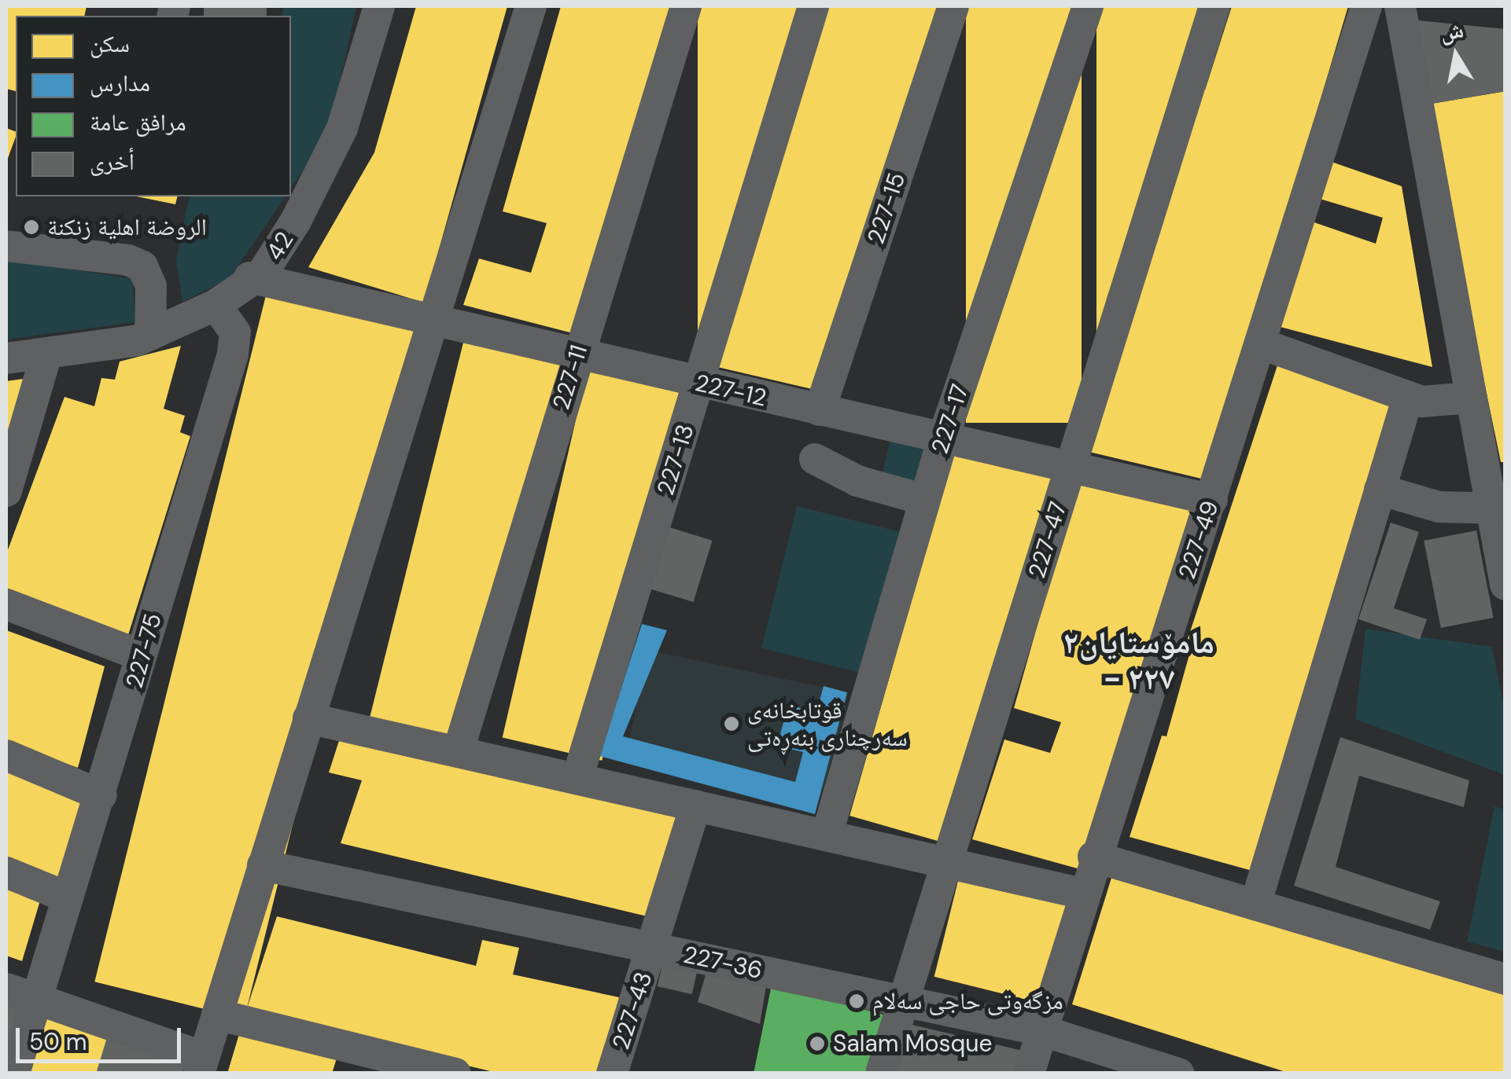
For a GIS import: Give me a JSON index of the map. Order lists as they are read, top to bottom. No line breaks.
{"streets":{"street":["227-15","42","227-11","227-12","227-17","227-13","227-47","227-49","227-75","227-36","227-43"]},"crossings":[["227-15","227-12"],["42","227-12"],["42","227-75"],["227-11","227-12"],["227-12","227-17"],["227-12","227-13"],["227-12","227-47"],["227-12","227-49"],["227-47","227-36"],["227-49","227-36"],["227-36","227-43"]],"districts":["مامۆستایان٢ - ٢٢٧"],"places":["الروضة اهلية زنكنة","قوتابخانەی سەرچناری بنەڕەتی","مزگەوتی حاجی سەلام","Salam Mosque"],"legend":["سكن","مدارس","مرافق عامة","أخرى"],"scale_bar":"50 m","north":"top"}
